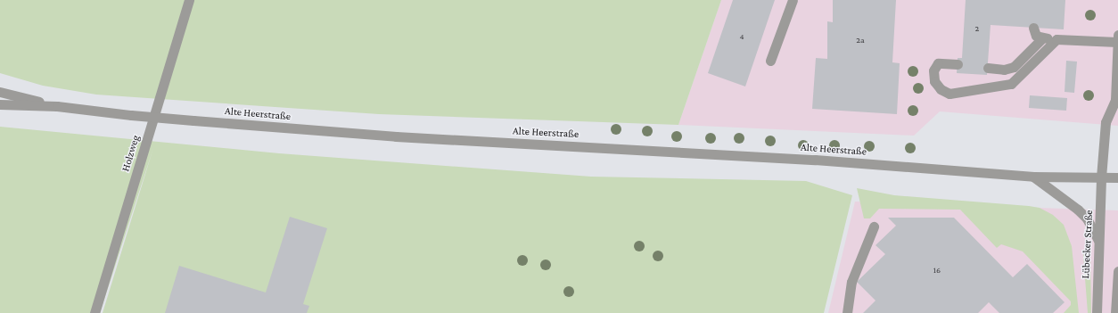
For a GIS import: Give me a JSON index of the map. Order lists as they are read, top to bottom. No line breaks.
{"streets":{"street":["Alte Heerstraße","Holzweg","Lübecker Straße"]},"crossings":[["Alte Heerstraße","Lübecker Straße"]],"house_numbers":["2","4","2a","16"]}
